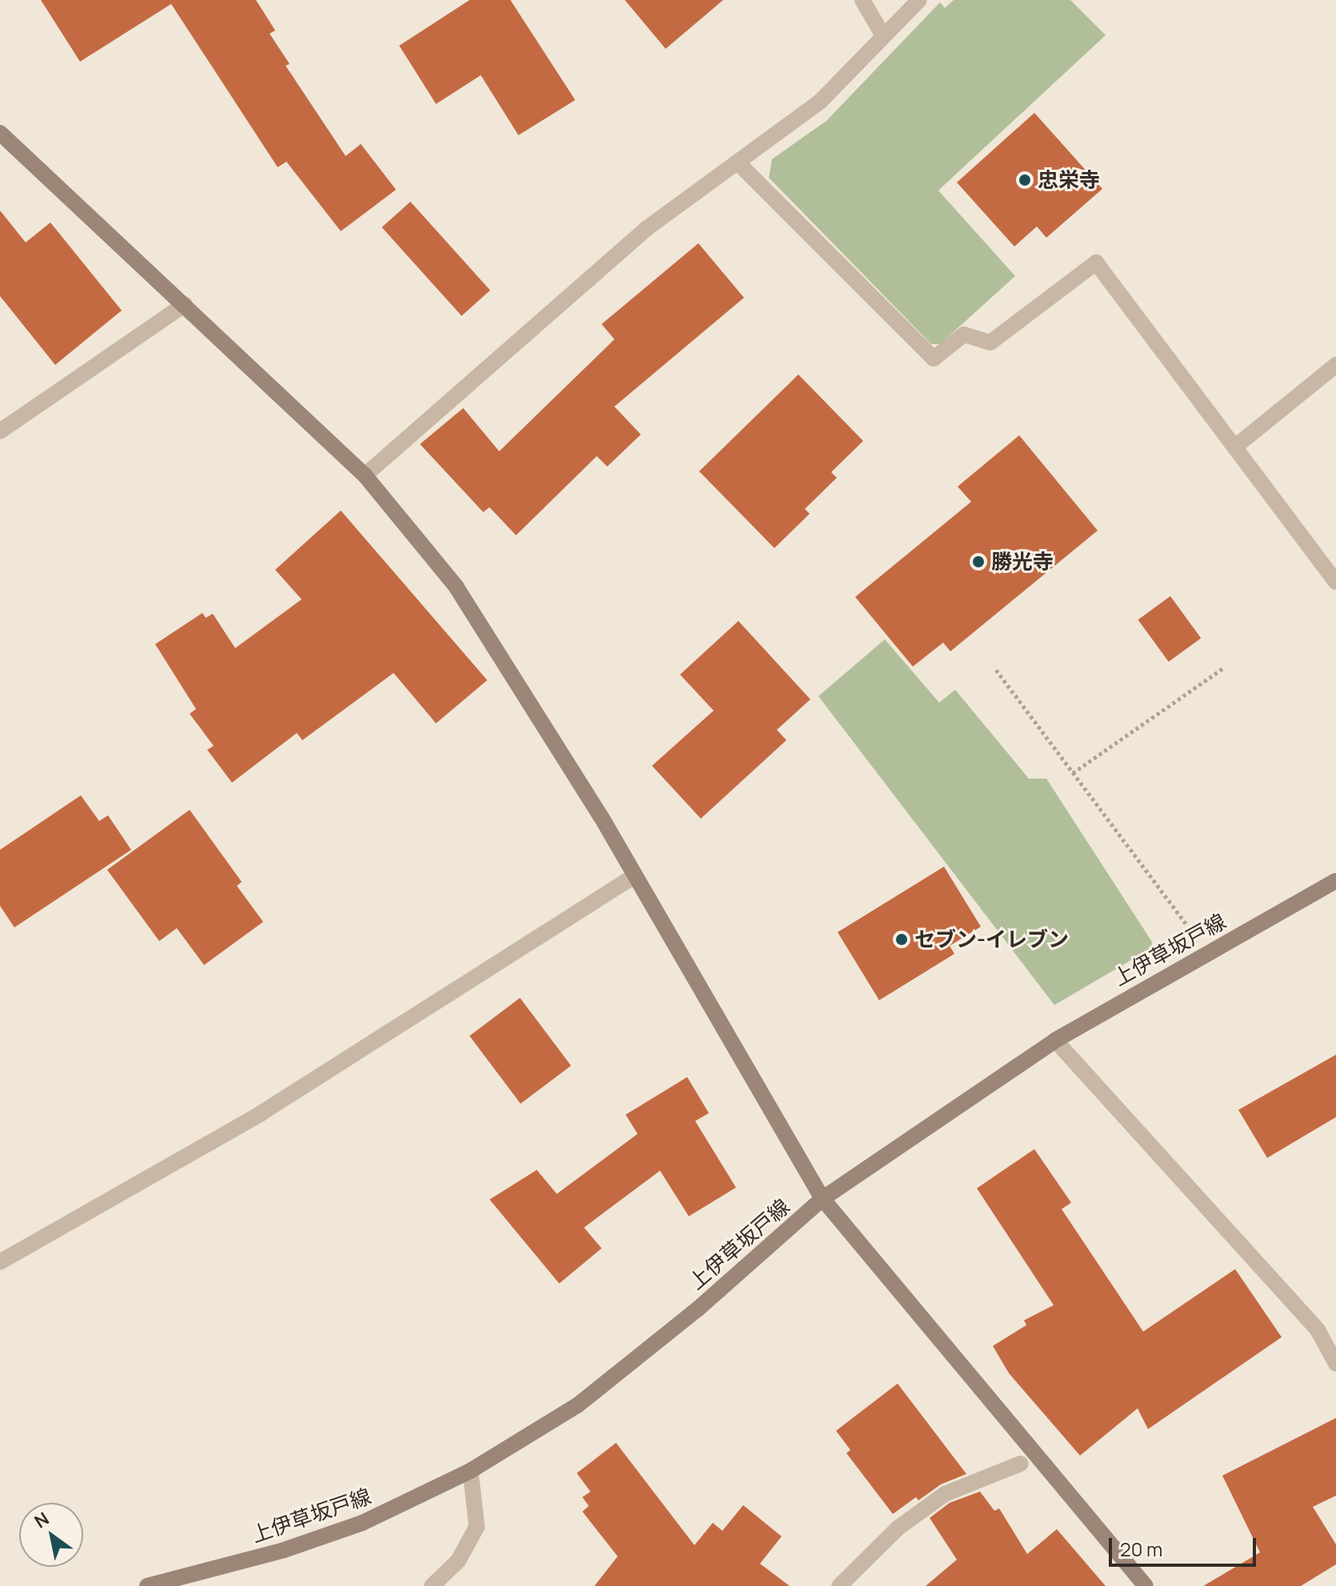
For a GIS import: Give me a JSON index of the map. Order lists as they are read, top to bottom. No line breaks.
{"streets":{"street":["上伊草坂戸線"]},"places":["忠栄寺","勝光寺","セブン-イレブン"],"scale_bar":"20 m","north":"top left"}
